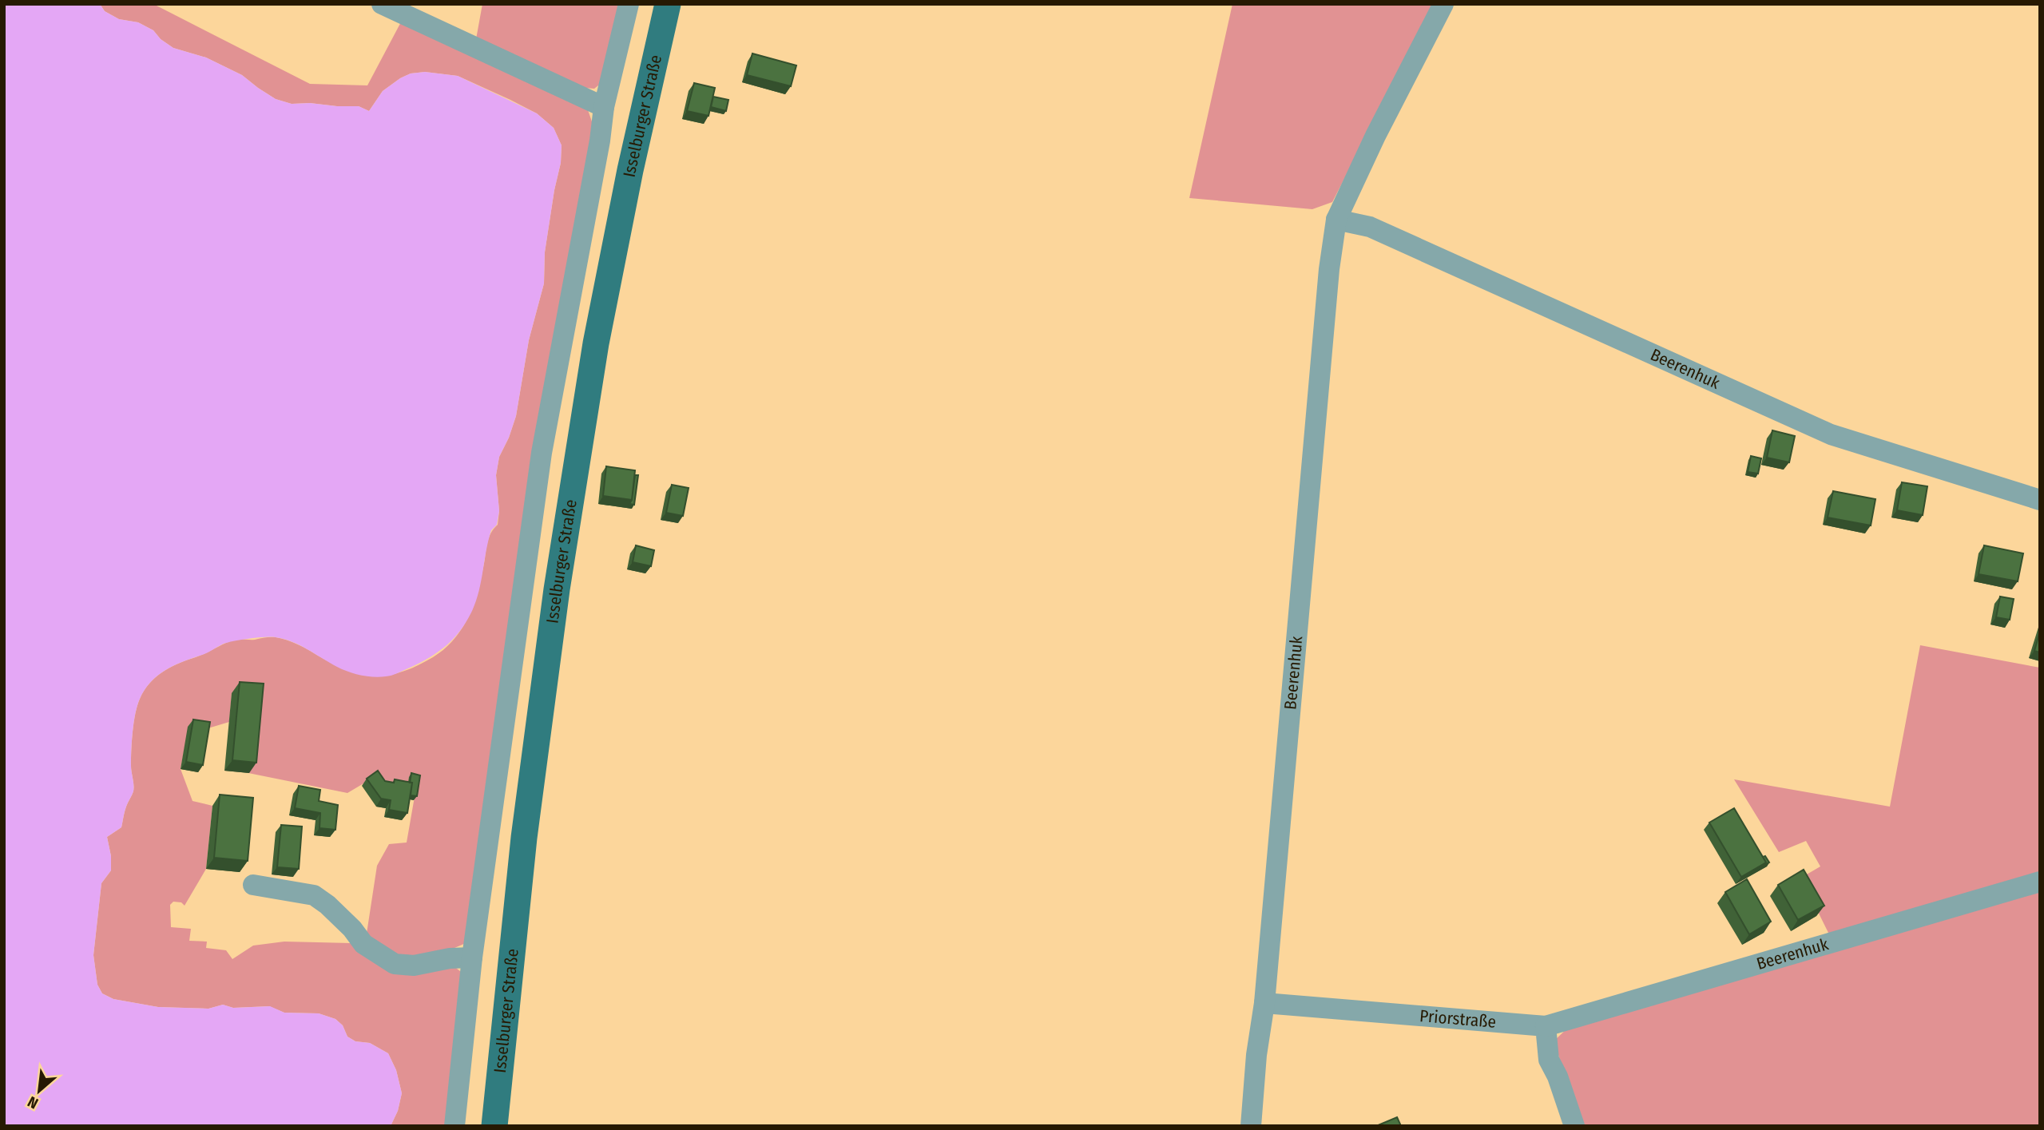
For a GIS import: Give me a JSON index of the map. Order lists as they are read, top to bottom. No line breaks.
{"streets":{"main road":["Isselburger Straße"],"street":["Beerenhuk","Priorstraße"]},"crossings":[["Beerenhuk","Priorstraße"]],"north":"bottom left"}
